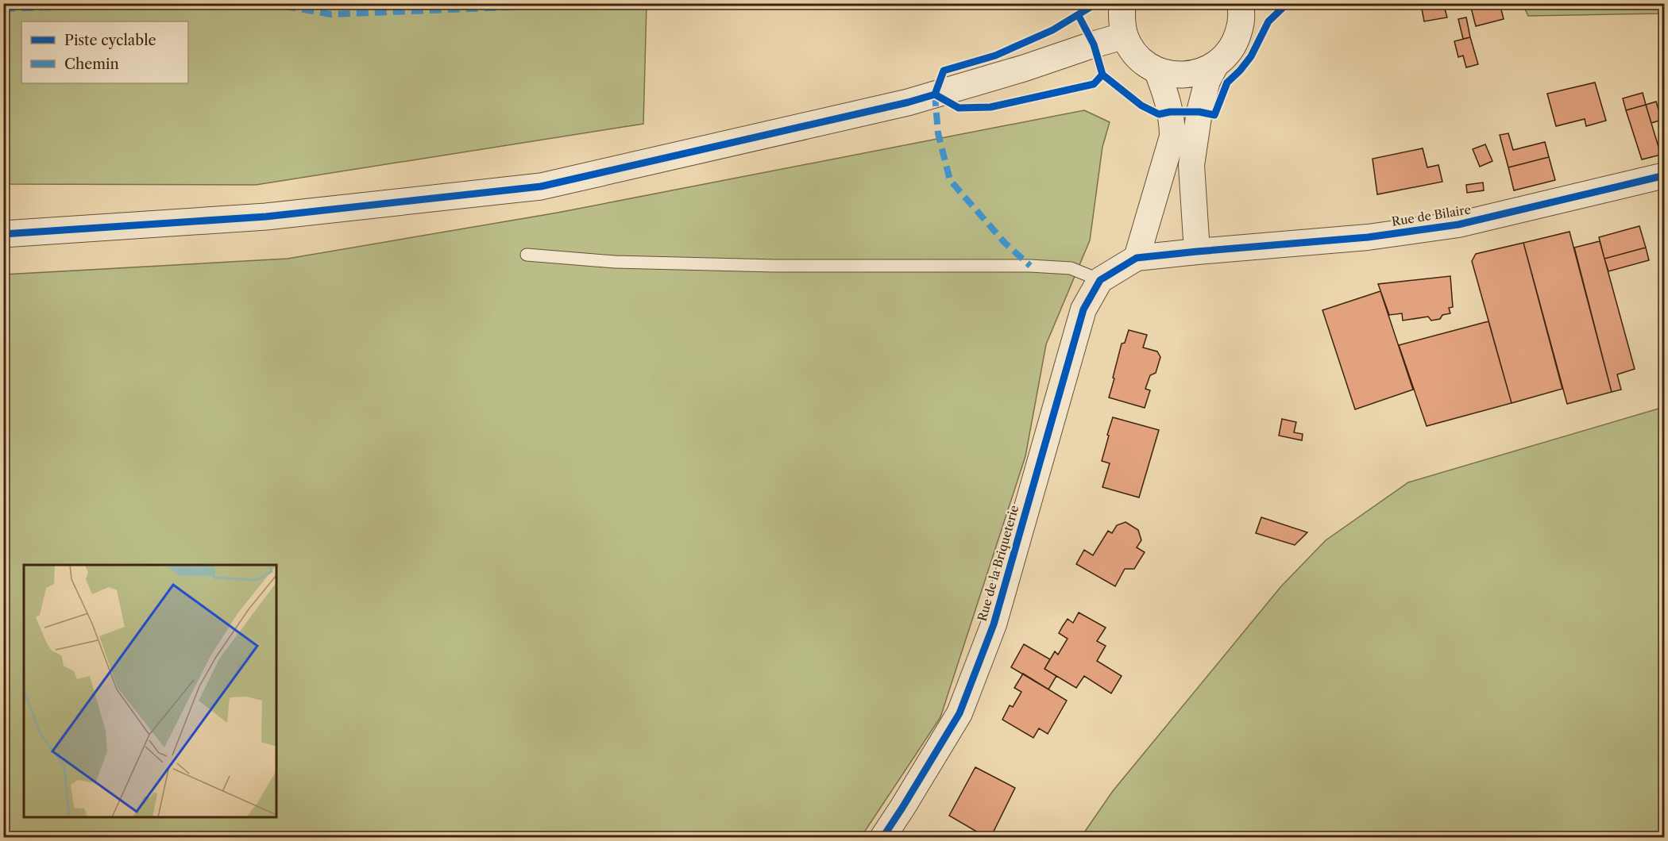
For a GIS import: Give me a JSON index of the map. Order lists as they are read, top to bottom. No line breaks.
{"streets":{"street":["Rue de Bilaire","Rue de la Briqueterie"]},"legend":["Piste cyclable","Chemin"]}
